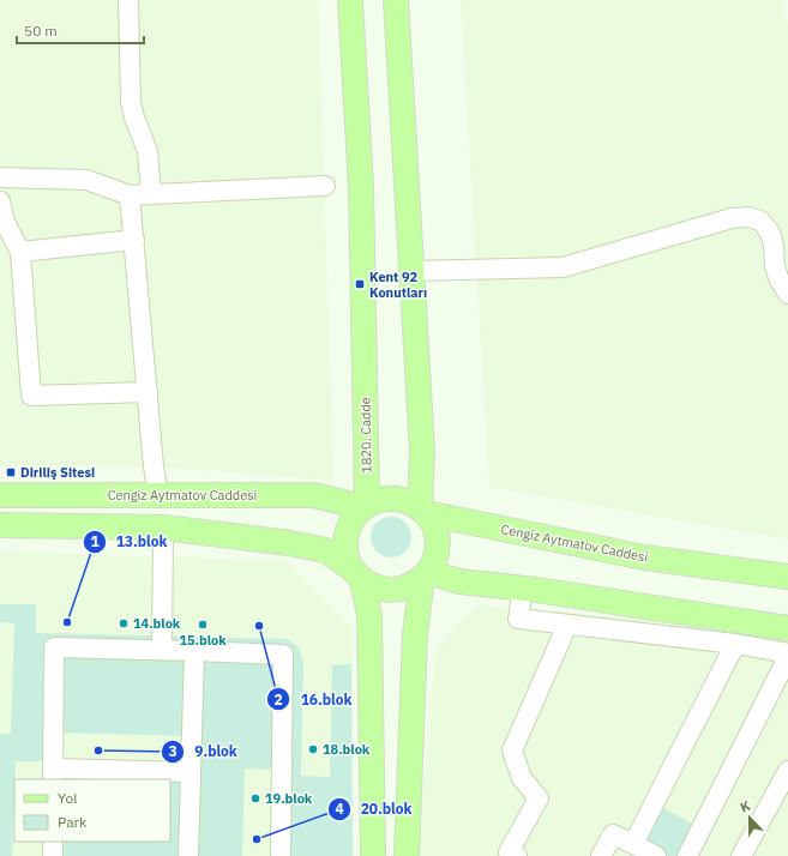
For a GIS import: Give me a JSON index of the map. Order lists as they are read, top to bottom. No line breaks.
{"streets":{"main road":["1820. Cadde","Cengiz Aytmatov Caddesi"]},"crossings":[["1820. Cadde","Cengiz Aytmatov Caddesi"]],"places":{"transit":["Kent 92 Konutları","Diriliş Sitesi"],"other":["13.blok","14.blok","15.blok","16.blok","18.blok","9.blok","19.blok","20.blok"]},"legend":["Yol","Park"],"scale_bar":"50 m","north":"top"}
